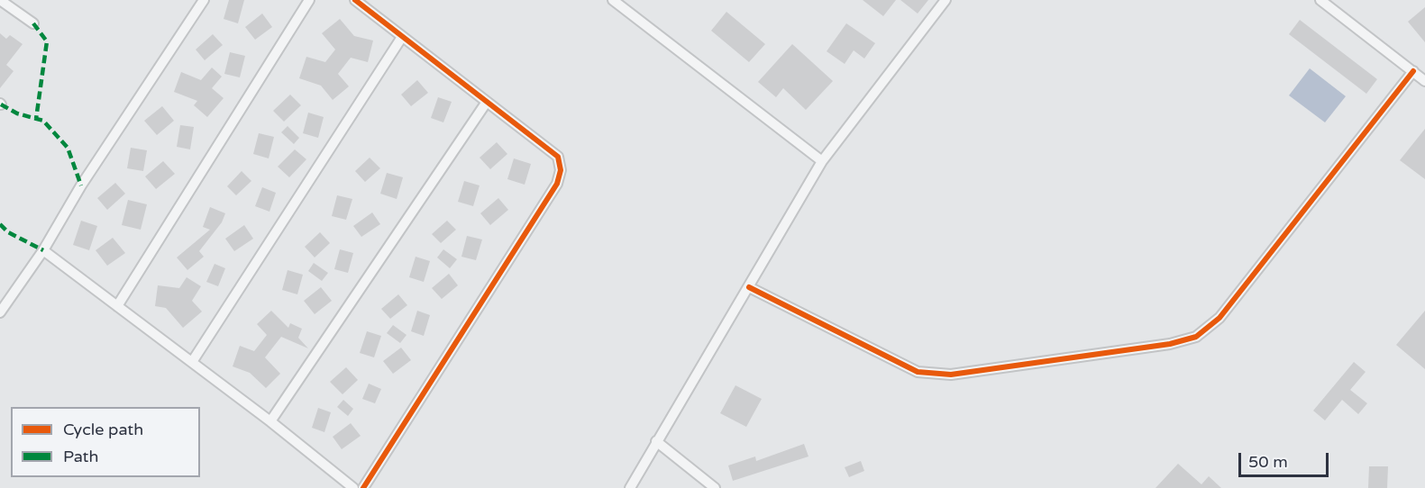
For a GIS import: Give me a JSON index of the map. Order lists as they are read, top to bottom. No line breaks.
{"legend":["Cycle path","Path"],"scale_bar":"50 m"}
